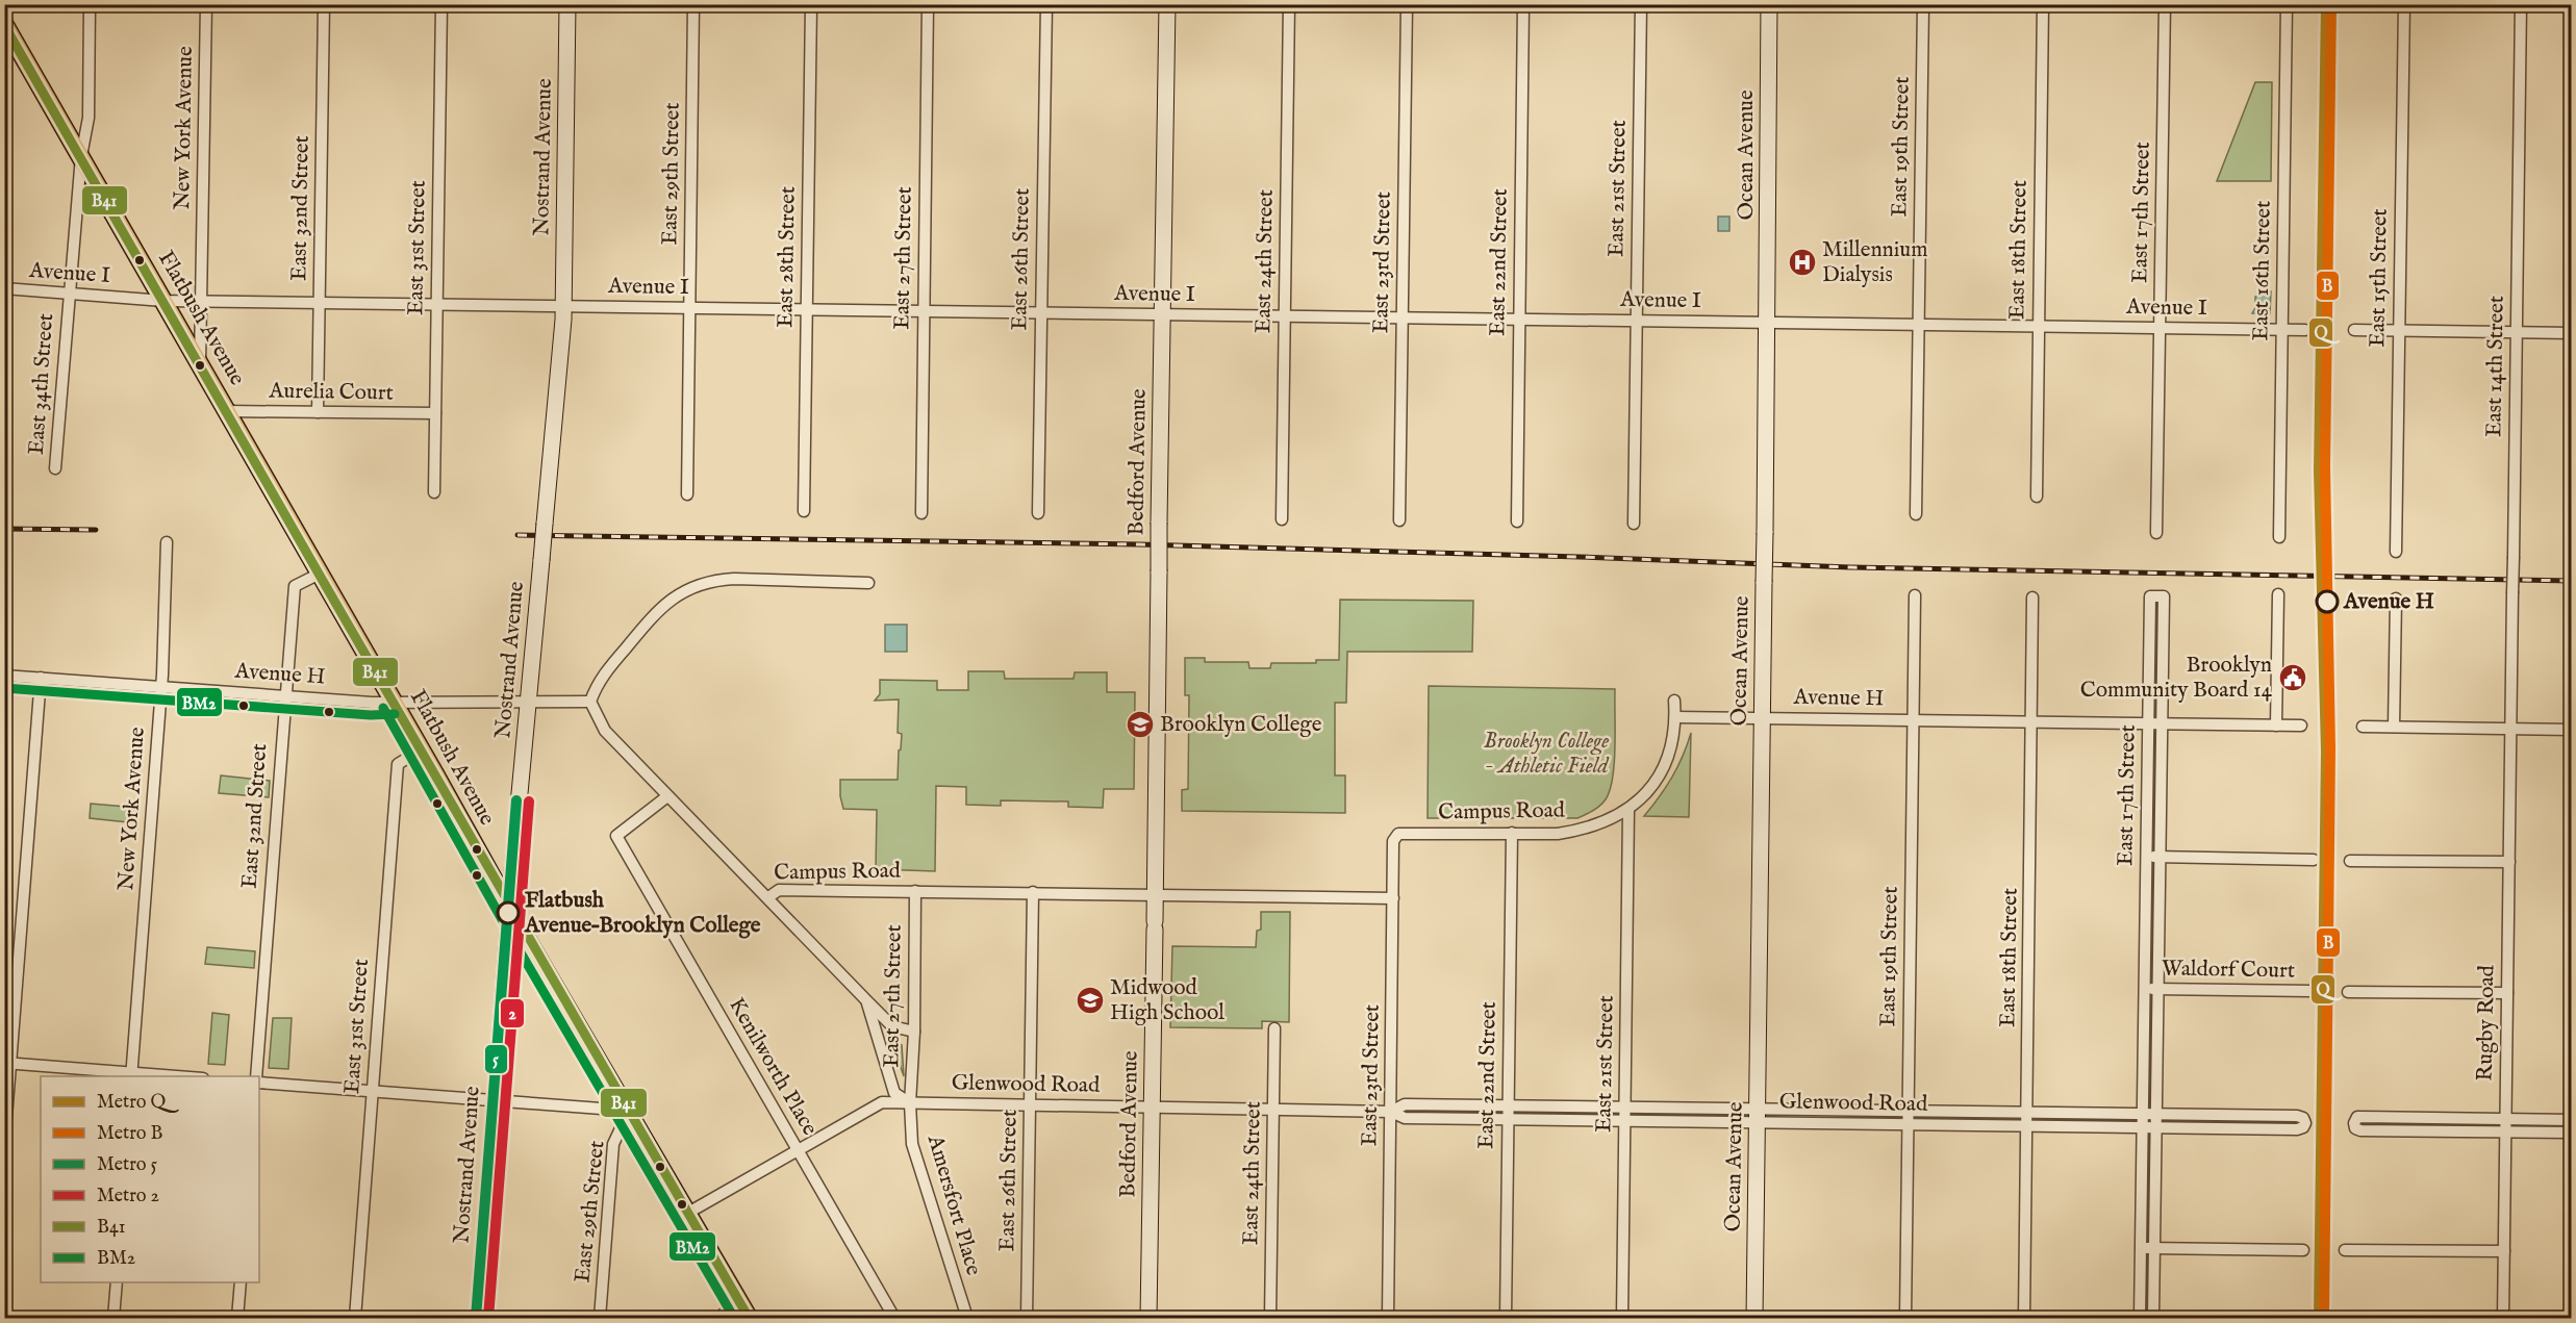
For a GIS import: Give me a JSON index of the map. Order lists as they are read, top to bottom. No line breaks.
{"streets":{"main road":["Ocean Avenue","Nostrand Avenue","Flatbush Avenue","Bedford Avenue"],"street":["New York Avenue","East 19th Street","East 29th Street","East 21st Street","East 32nd Street","East 17th Street","East 31st Street","East 18th Street","East 28th Street","East 27th Street","East 26th Street","East 24th Street","East 23rd Street","East 22nd Street","East 16th Street","Avenue I","East 15th Street","East 14th Street","East 34th Street","Aurelia Court","Avenue H","Campus Road","Waldorf Court","Rugby Road","Kenilworth Place","Glenwood Road","Amersfort Place"]},"crossings":[["New York Avenue","Avenue I"],["New York Avenue","Flatbush Avenue"],["New York Avenue","Avenue H"],["East 19th Street","Avenue I"],["East 19th Street","Avenue H"],["East 19th Street","Glenwood Road"],["Ocean Avenue","Avenue I"],["Ocean Avenue","Avenue H"],["Ocean Avenue","Glenwood Road"],["Nostrand Avenue","Avenue I"],["Nostrand Avenue","Flatbush Avenue"],["Nostrand Avenue","Avenue H"],["East 29th Street","Avenue I"],["East 29th Street","Flatbush Avenue"],["East 21st Street","Avenue I"],["East 21st Street","Campus Road"],["East 21st Street","Glenwood Road"],["East 32nd Street","Avenue I"],["East 32nd Street","Flatbush Avenue"],["East 32nd Street","Aurelia Court"],["East 32nd Street","Avenue H"],["East 17th Street","Avenue I"],["East 17th Street","Avenue H"],["East 17th Street","Waldorf Court"],["East 17th Street","Glenwood Road"],["East 31st Street","Avenue I"],["East 31st Street","Flatbush Avenue"],["East 31st Street","Aurelia Court"],["East 18th Street","Avenue I"],["East 18th Street","Avenue H"],["East 18th Street","Glenwood Road"],["East 28th Street","Avenue I"],["East 27th Street","Avenue I"],["East 27th Street","Campus Road"],["East 27th Street","Glenwood Road"],["East 27th Street","Amersfort Place"],["East 26th Street","Avenue I"],["East 26th Street","Campus Road"],["East 26th Street","Glenwood Road"],["East 24th Street","Avenue I"],["East 24th Street","Glenwood Road"],["East 23rd Street","Avenue I"],["East 23rd Street","Campus Road"],["East 23rd Street","Glenwood Road"],["East 22nd Street","Avenue I"],["East 22nd Street","Campus Road"],["East 22nd Street","Glenwood Road"],["East 16th Street","Avenue I"],["Avenue I","Flatbush Avenue"],["Avenue I","East 34th Street"],["Avenue I","Bedford Avenue"],["Flatbush Avenue","East 34th Street"],["Flatbush Avenue","Aurelia Court"],["Flatbush Avenue","Avenue H"],["Flatbush Avenue","Glenwood Road"],["East 14th Street","Rugby Road"],["Bedford Avenue","Campus Road"],["Bedford Avenue","Glenwood Road"],["Avenue H","Campus Road"],["Campus Road","Kenilworth Place"],["Kenilworth Place","Glenwood Road"],["Glenwood Road","Amersfort Place"]],"parks":["Brooklyn College - Athletic Field"],"places":{"hospital":["Millennium Dialysis"],"other":["Avenue H","Flatbush Avenue–Brooklyn College"],"public building":["Brooklyn Community Board 14"],"school or university":["Brooklyn College","Midwood High School"]},"lines":["metro line Q","metro line B","transit line B41","transit line BM2","metro line 5","metro line 2"],"legend":["Metro Q","Metro B","Metro 5","Metro 2","B41","BM2"]}
